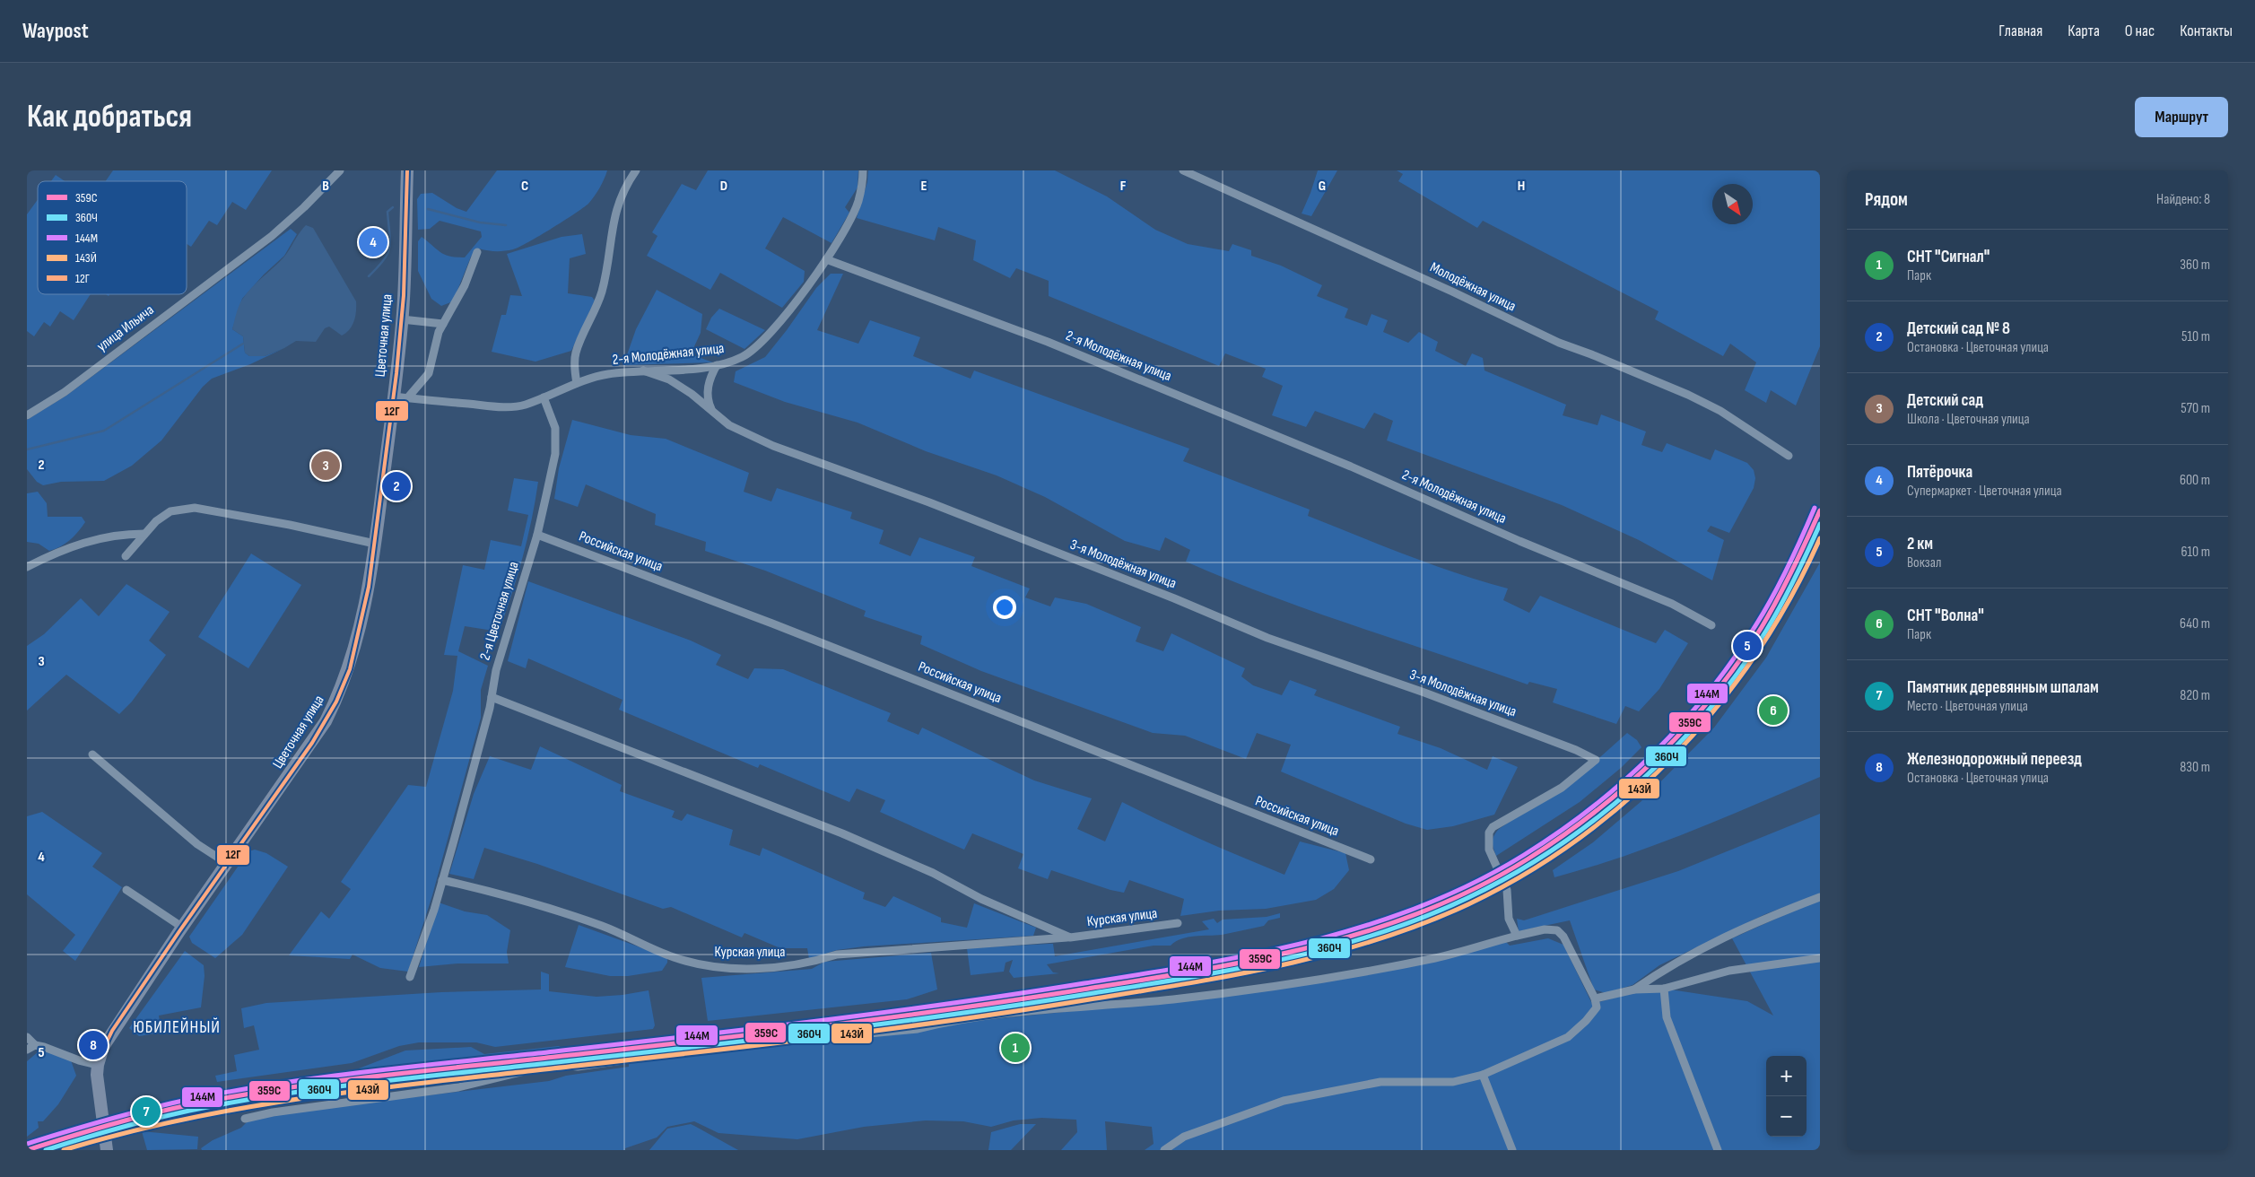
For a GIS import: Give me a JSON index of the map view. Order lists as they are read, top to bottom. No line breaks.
{"streets":{"main road":["Цветочная улица"],"street":["Молодёжная улица","улица Ильича","2-я Молодёжная улица","Российская улица","3-я Молодёжная улица","2-я Цветочная улица","Курская улица"]},"crossings":[["2-я Молодёжная улица","3-я Молодёжная улица"],["2-я Молодёжная улица","2-я Цветочная улица"],["Российская улица","2-я Цветочная улица"],["2-я Цветочная улица","Курская улица"]],"districts":["ЮБИЛЕЙНЫЙ"],"lines":["transit line 12Г","transit line 144М","transit line 359С","transit line 360Ч","transit line 143Й"],"legend":["359С","360Ч","144М","143Й","12Г"],"north":"bottom right","page":{"header":"Waypost","nav":["Главная","Карта","О нас","Контакты"],"buttons":"Маршрут","title":"Как добраться","heading":["Рядом","Найдено: 8"],"pins":["4","3","2","5","6","8","1","7"],"list":[{"mark":"1","name":"СНТ \"Сигнал\"","note":"Парк","value":"360 m"},{"mark":"2","name":"Детский сад № 8","note":"Остановка · Цветочная улица","value":"510 m"},{"mark":"3","name":"Детский сад","note":"Школа · Цветочная улица","value":"570 m"},{"mark":"4","name":"Пятёрочка","note":"Супермаркет · Цветочная улица","value":"600 m"},{"mark":"5","name":"2 км","note":"Вокзал","value":"610 m"},{"mark":"6","name":"СНТ \"Волна\"","note":"Парк","value":"640 m"},{"mark":"7","name":"Памятник деревянным шпалам","note":"Место · Цветочная улица","value":"820 m"},{"mark":"8","name":"Железнодорожный переезд","note":"Остановка · Цветочная улица","value":"830 m"}],"map_buttons":["+","−"]},"grid":{"columns":["B","C","D","E","F","G","H"],"rows":["2","3","4","5"]}}
